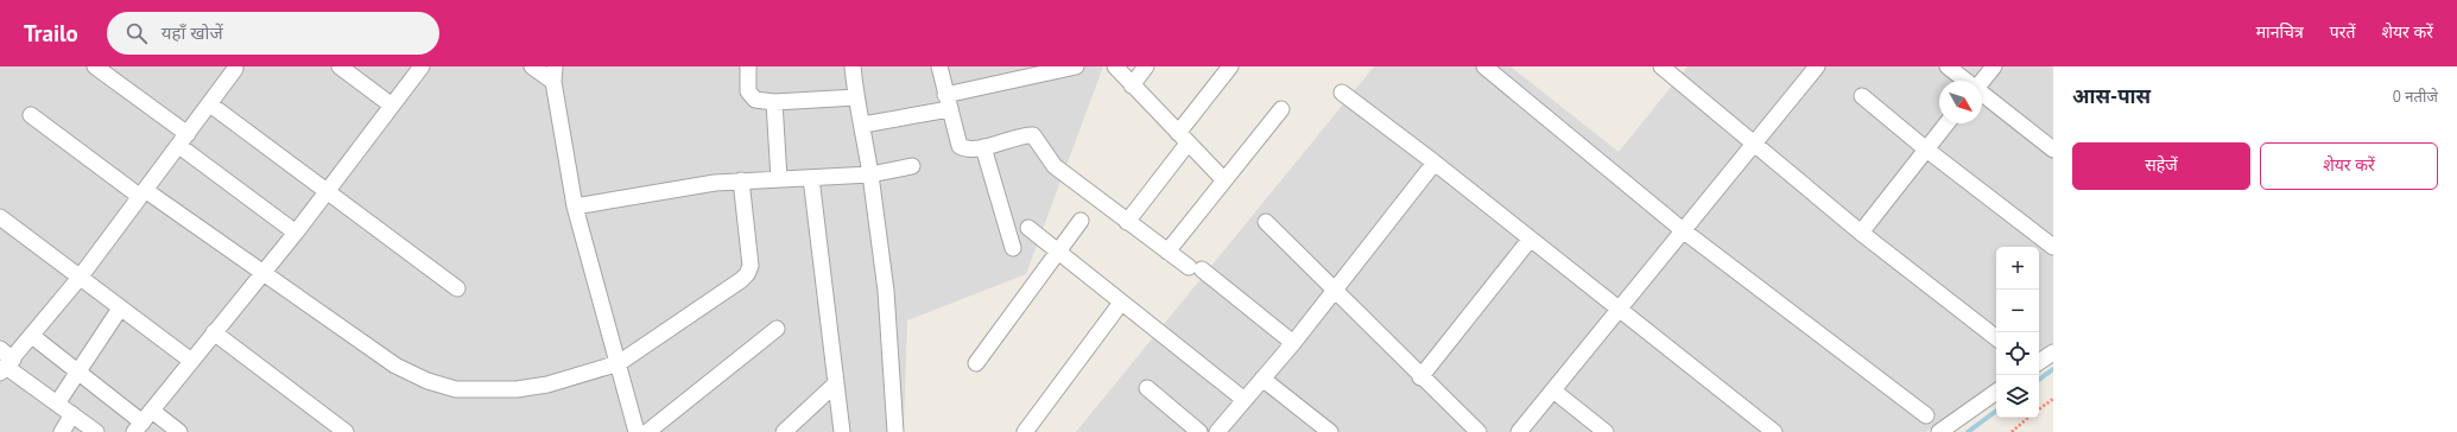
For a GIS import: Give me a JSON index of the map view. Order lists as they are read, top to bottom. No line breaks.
{"north":"bottom right","page":{"header":"Trailo","search":"यहाँ खोजें","nav":["मानचित्र","परतें","शेयर करें"],"heading":["आस-पास","0 नतीजे"],"buttons":["सहेजें","शेयर करें"],"map_buttons":["+","−"]}}
